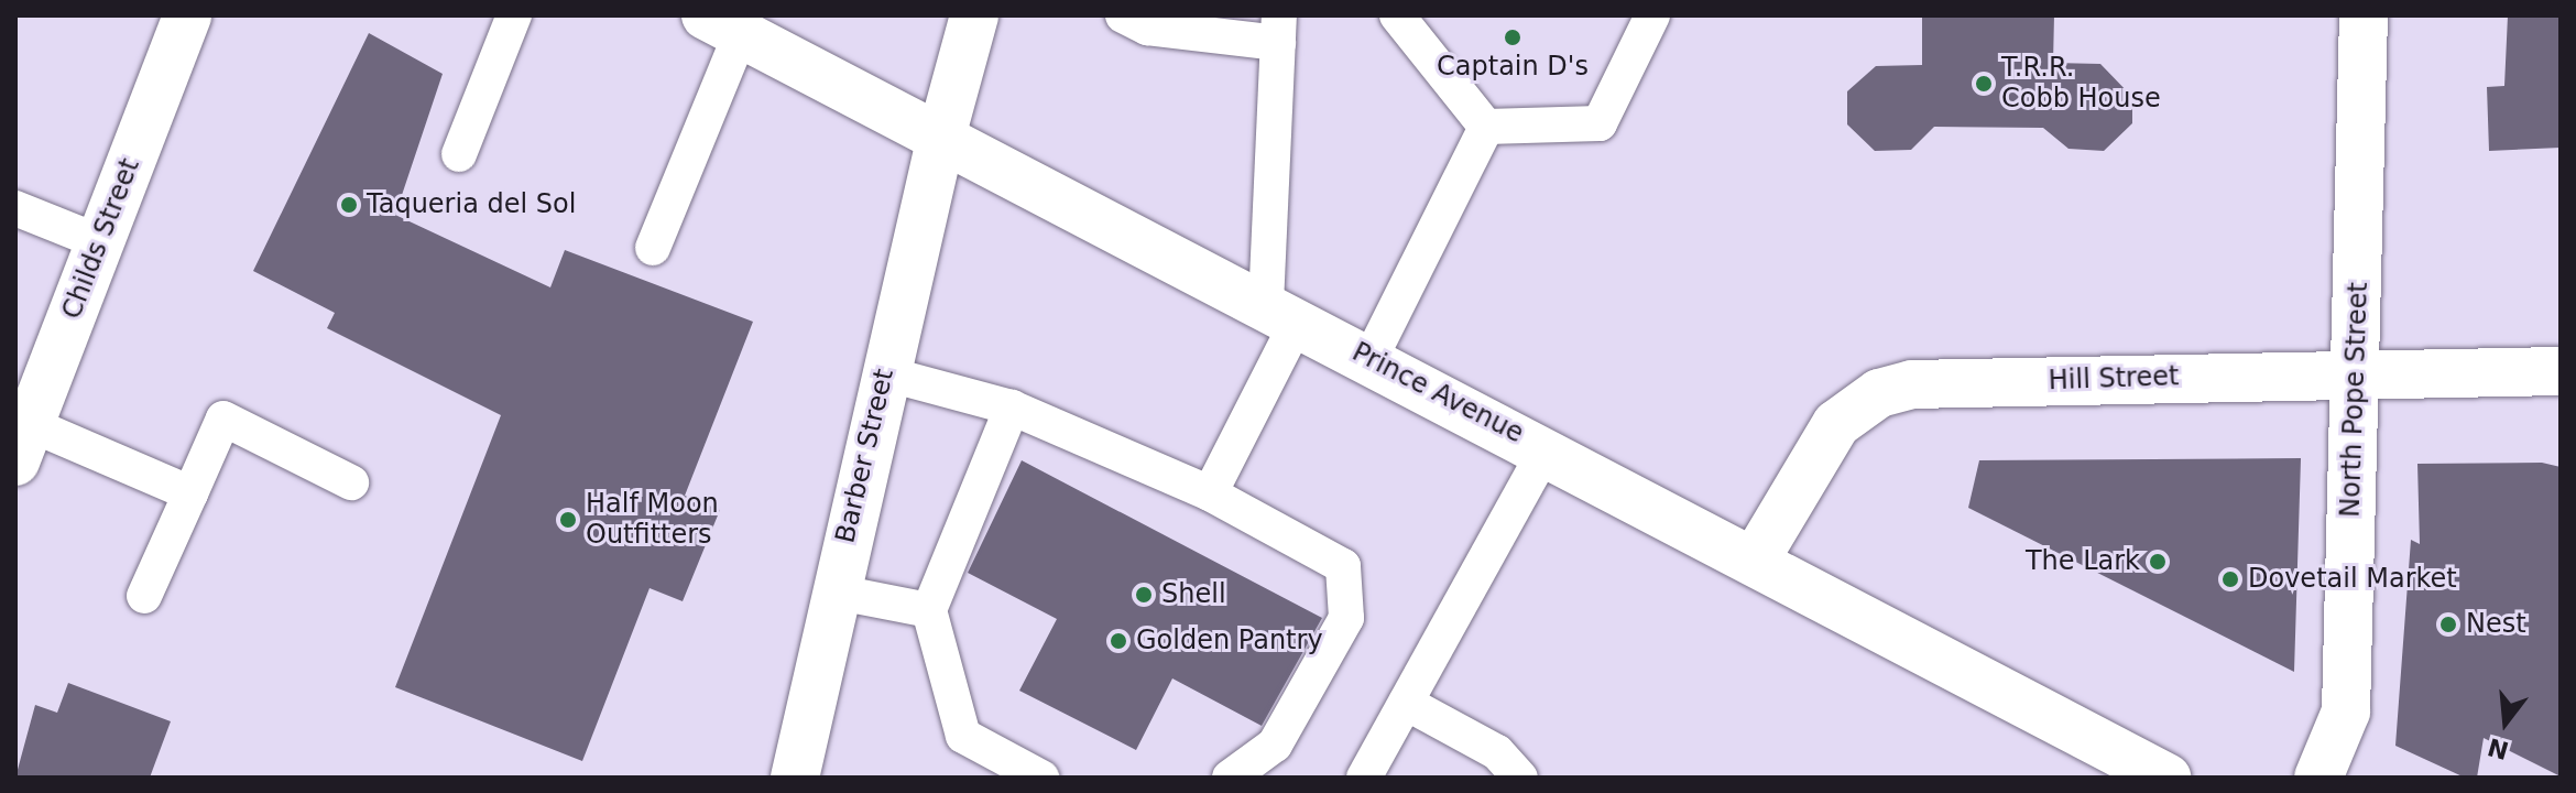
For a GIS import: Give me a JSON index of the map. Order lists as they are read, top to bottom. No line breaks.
{"streets":{"street":["Childs Street","Hill Street","Prince Avenue","North Pope Street","Barber Street"]},"crossings":[["Hill Street","Prince Avenue"],["Hill Street","North Pope Street"],["Prince Avenue","Barber Street"]],"places":["Captain D's","T.R.R. Cobb House","Taqueria del Sol","Half Moon Outfitters","The Lark","Dovetail Market","Shell","Nest","Golden Pantry"],"north":"bottom"}
